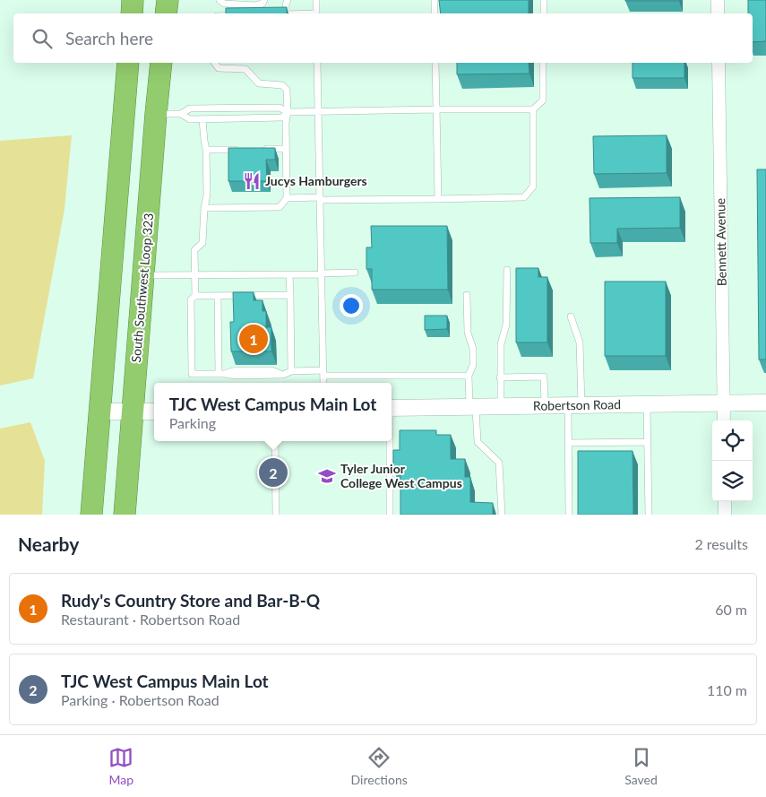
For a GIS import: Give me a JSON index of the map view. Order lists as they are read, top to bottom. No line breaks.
{"streets":{"highway":["South Southwest Loop 323"],"street":["Bennett Avenue","Robertson Road"]},"crossings":[["Bennett Avenue","Robertson Road"]],"places":{"restaurant":["Jucys Hamburgers"],"school or university":["Tyler Junior College West Campus"]},"page":{"search":"Search here","pins":["1","2"],"popup":["TJC West Campus Main Lot","Parking"],"heading":["Nearby","2 results"],"list":[{"mark":"1","name":"Rudy's Country Store and Bar-B-Q","note":"Restaurant · Robertson Road","value":"60 m"},{"mark":"2","name":"TJC West Campus Main Lot","note":"Parking · Robertson Road","value":"110 m"}],"nav":["Map","Directions","Saved"]}}
